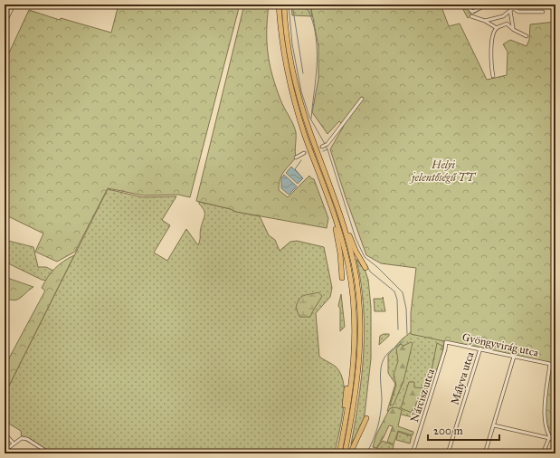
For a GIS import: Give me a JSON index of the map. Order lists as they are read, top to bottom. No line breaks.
{"streets":{"street":["Gyöngyvirág utca","Mályva utca","Nárcisz utca"]},"crossings":[["Gyöngyvirág utca","Mályva utca"],["Gyöngyvirág utca","Nárcisz utca"]],"parks":["Helyi jelentőségű TT"],"scale_bar":"200 m"}
